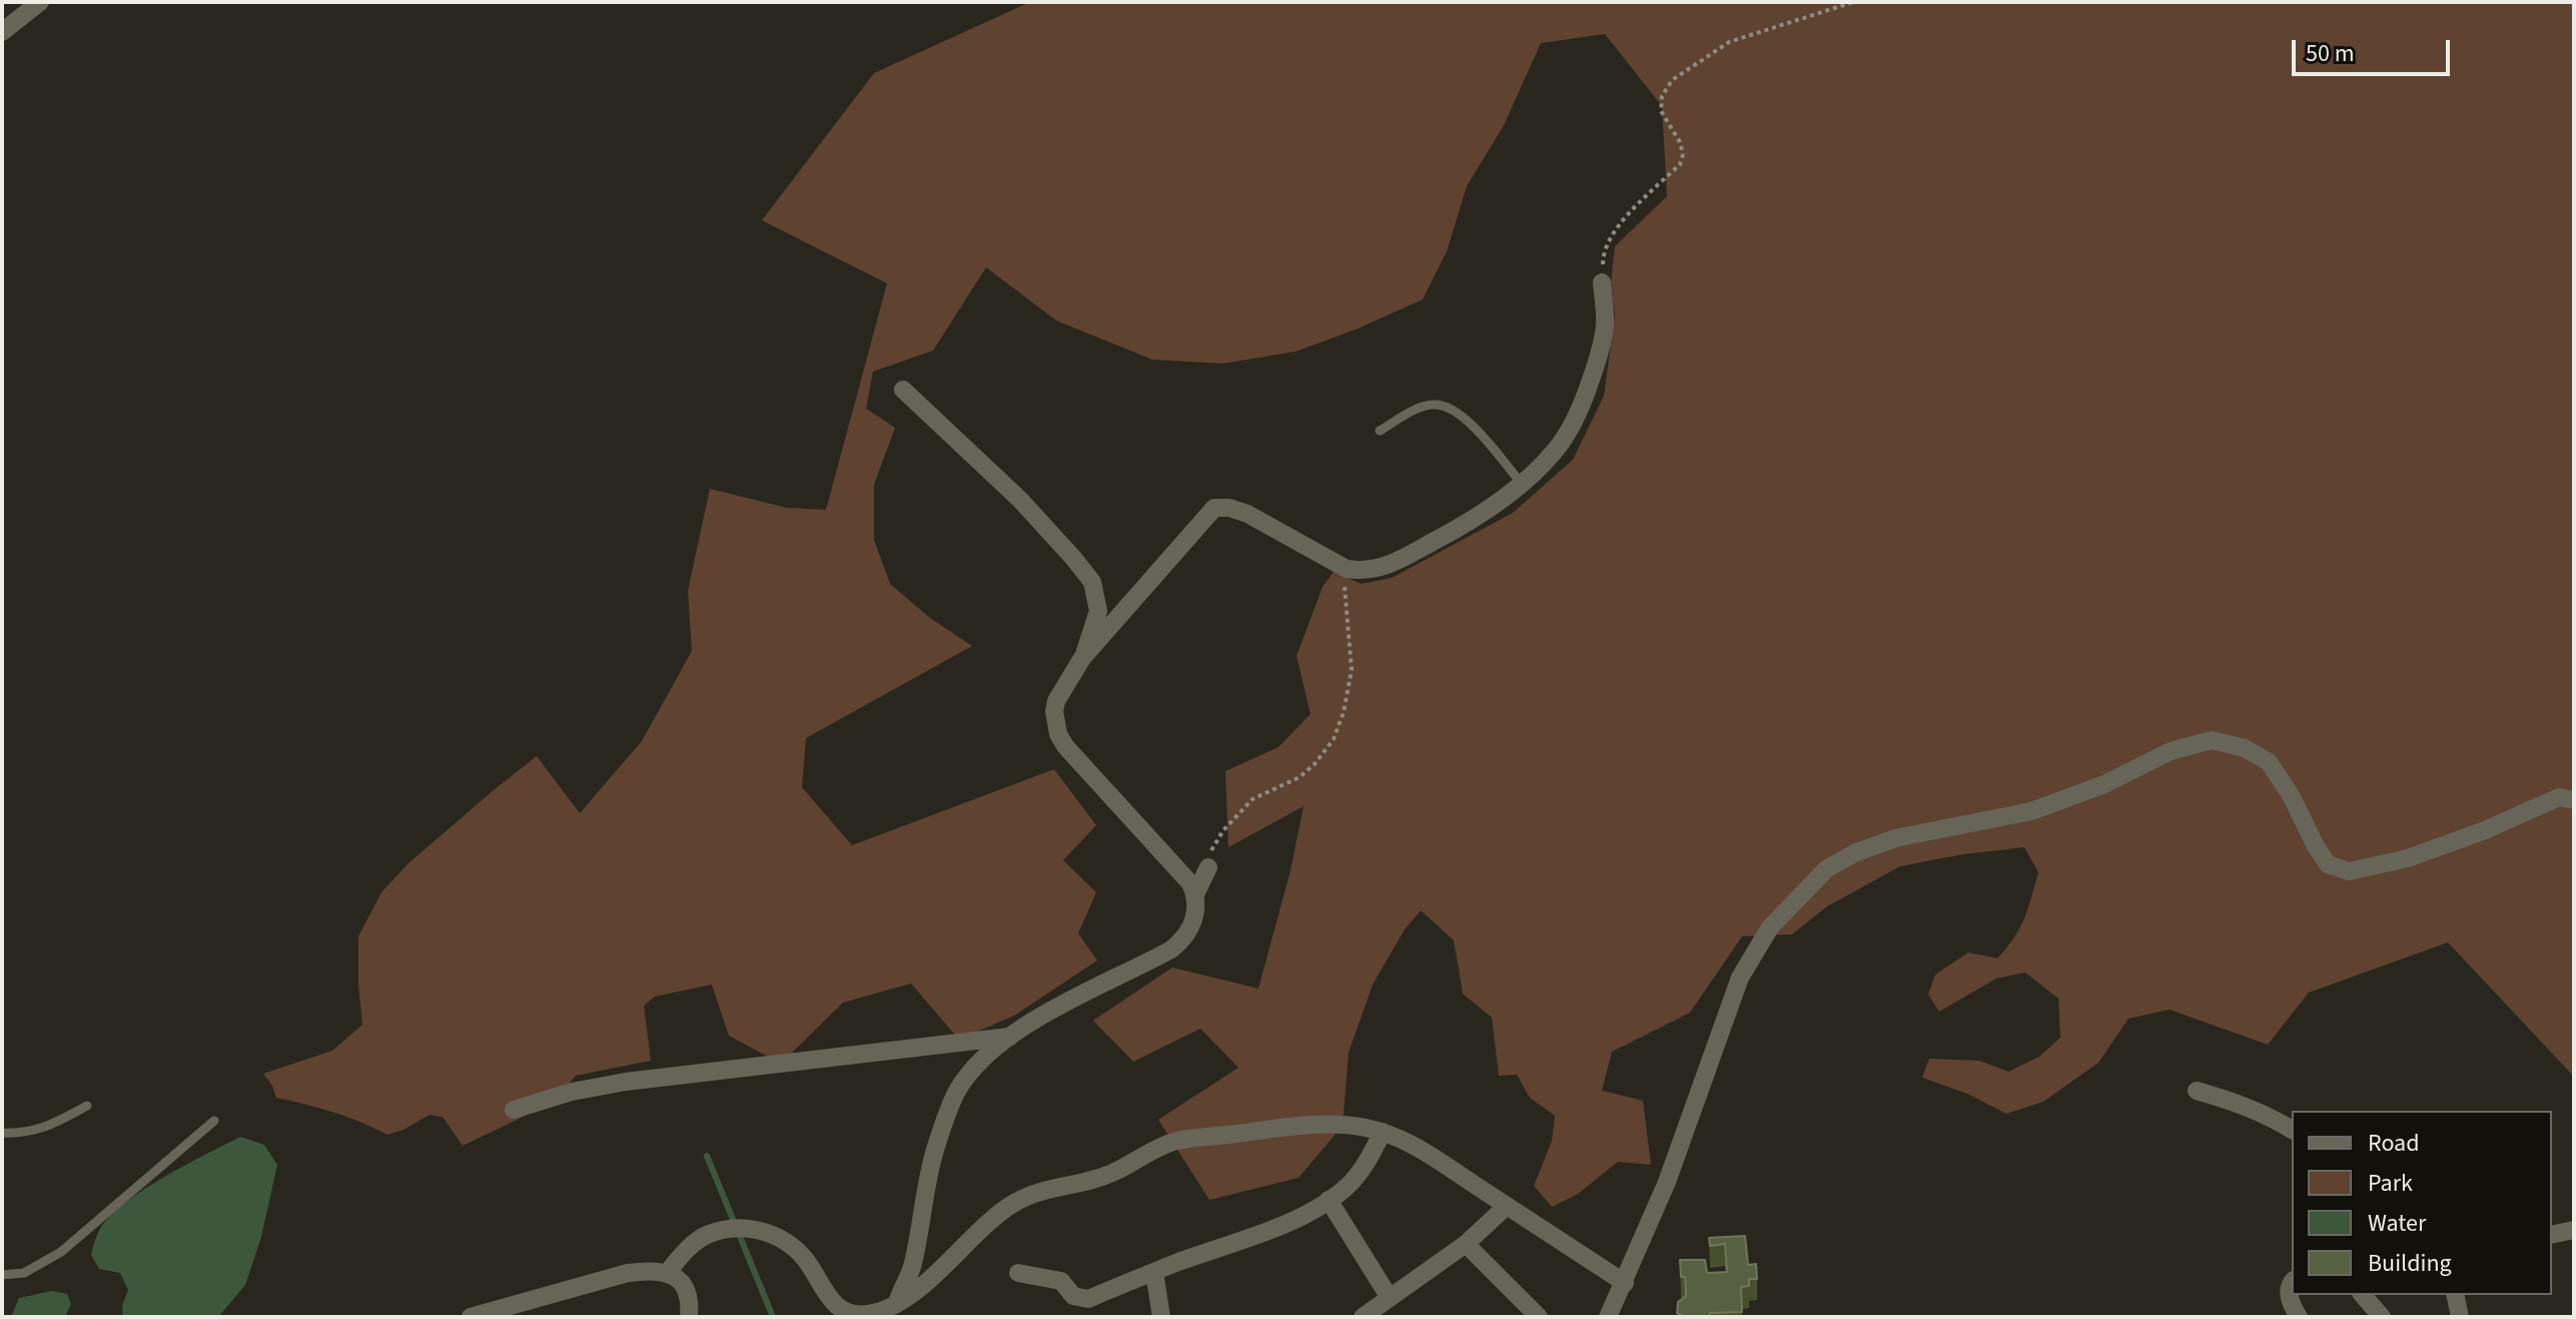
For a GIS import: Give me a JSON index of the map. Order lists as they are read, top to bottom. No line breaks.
{"legend":["Road","Park","Water","Building"],"scale_bar":"50 m"}
